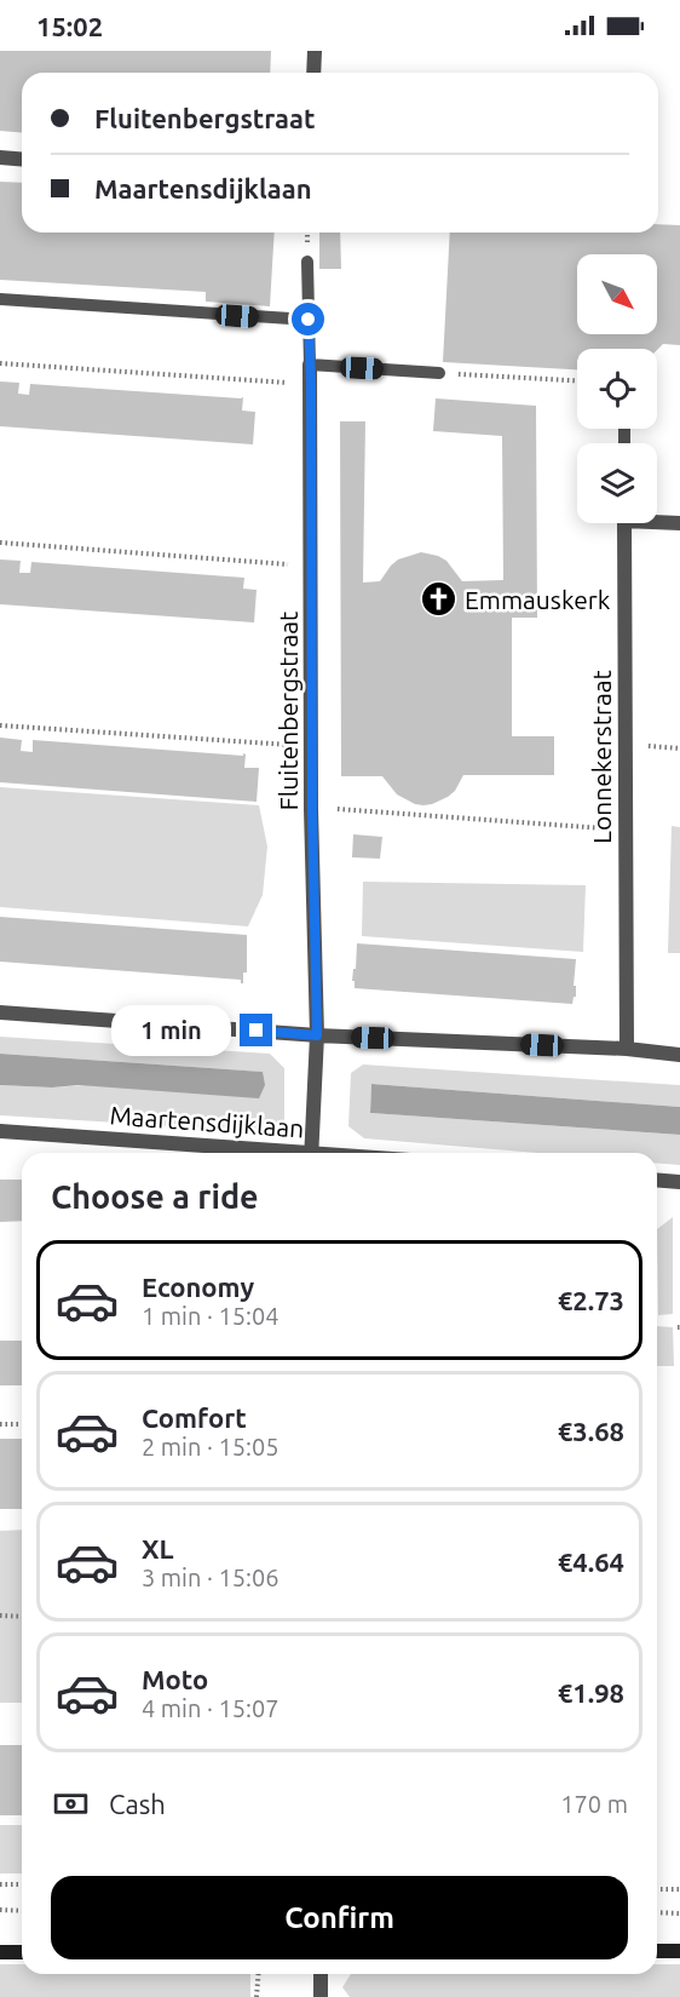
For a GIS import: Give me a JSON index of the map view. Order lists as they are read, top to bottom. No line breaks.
{"streets":{"street":["Fluitenbergstraat","Lonnekerstraat","Maartensdijklaan"]},"places":{"church":["Emmauskerk"]},"north":"bottom right","page":{"status":"15:02","banner":["Fluitenbergstraat","Maartensdijklaan"],"bubble":"1 min","heading":"Choose a ride","list":[{"name":"Economy","note":"1 min · 15:04","value":"€2.73"},{"name":"Comfort","note":"2 min · 15:05","value":"€3.68"},{"name":"XL","note":"3 min · 15:06","value":"€4.64"},{"name":"Moto","note":"4 min · 15:07","value":"€1.98"}],"pay":["Cash","170 m"],"buttons":"Confirm"}}
